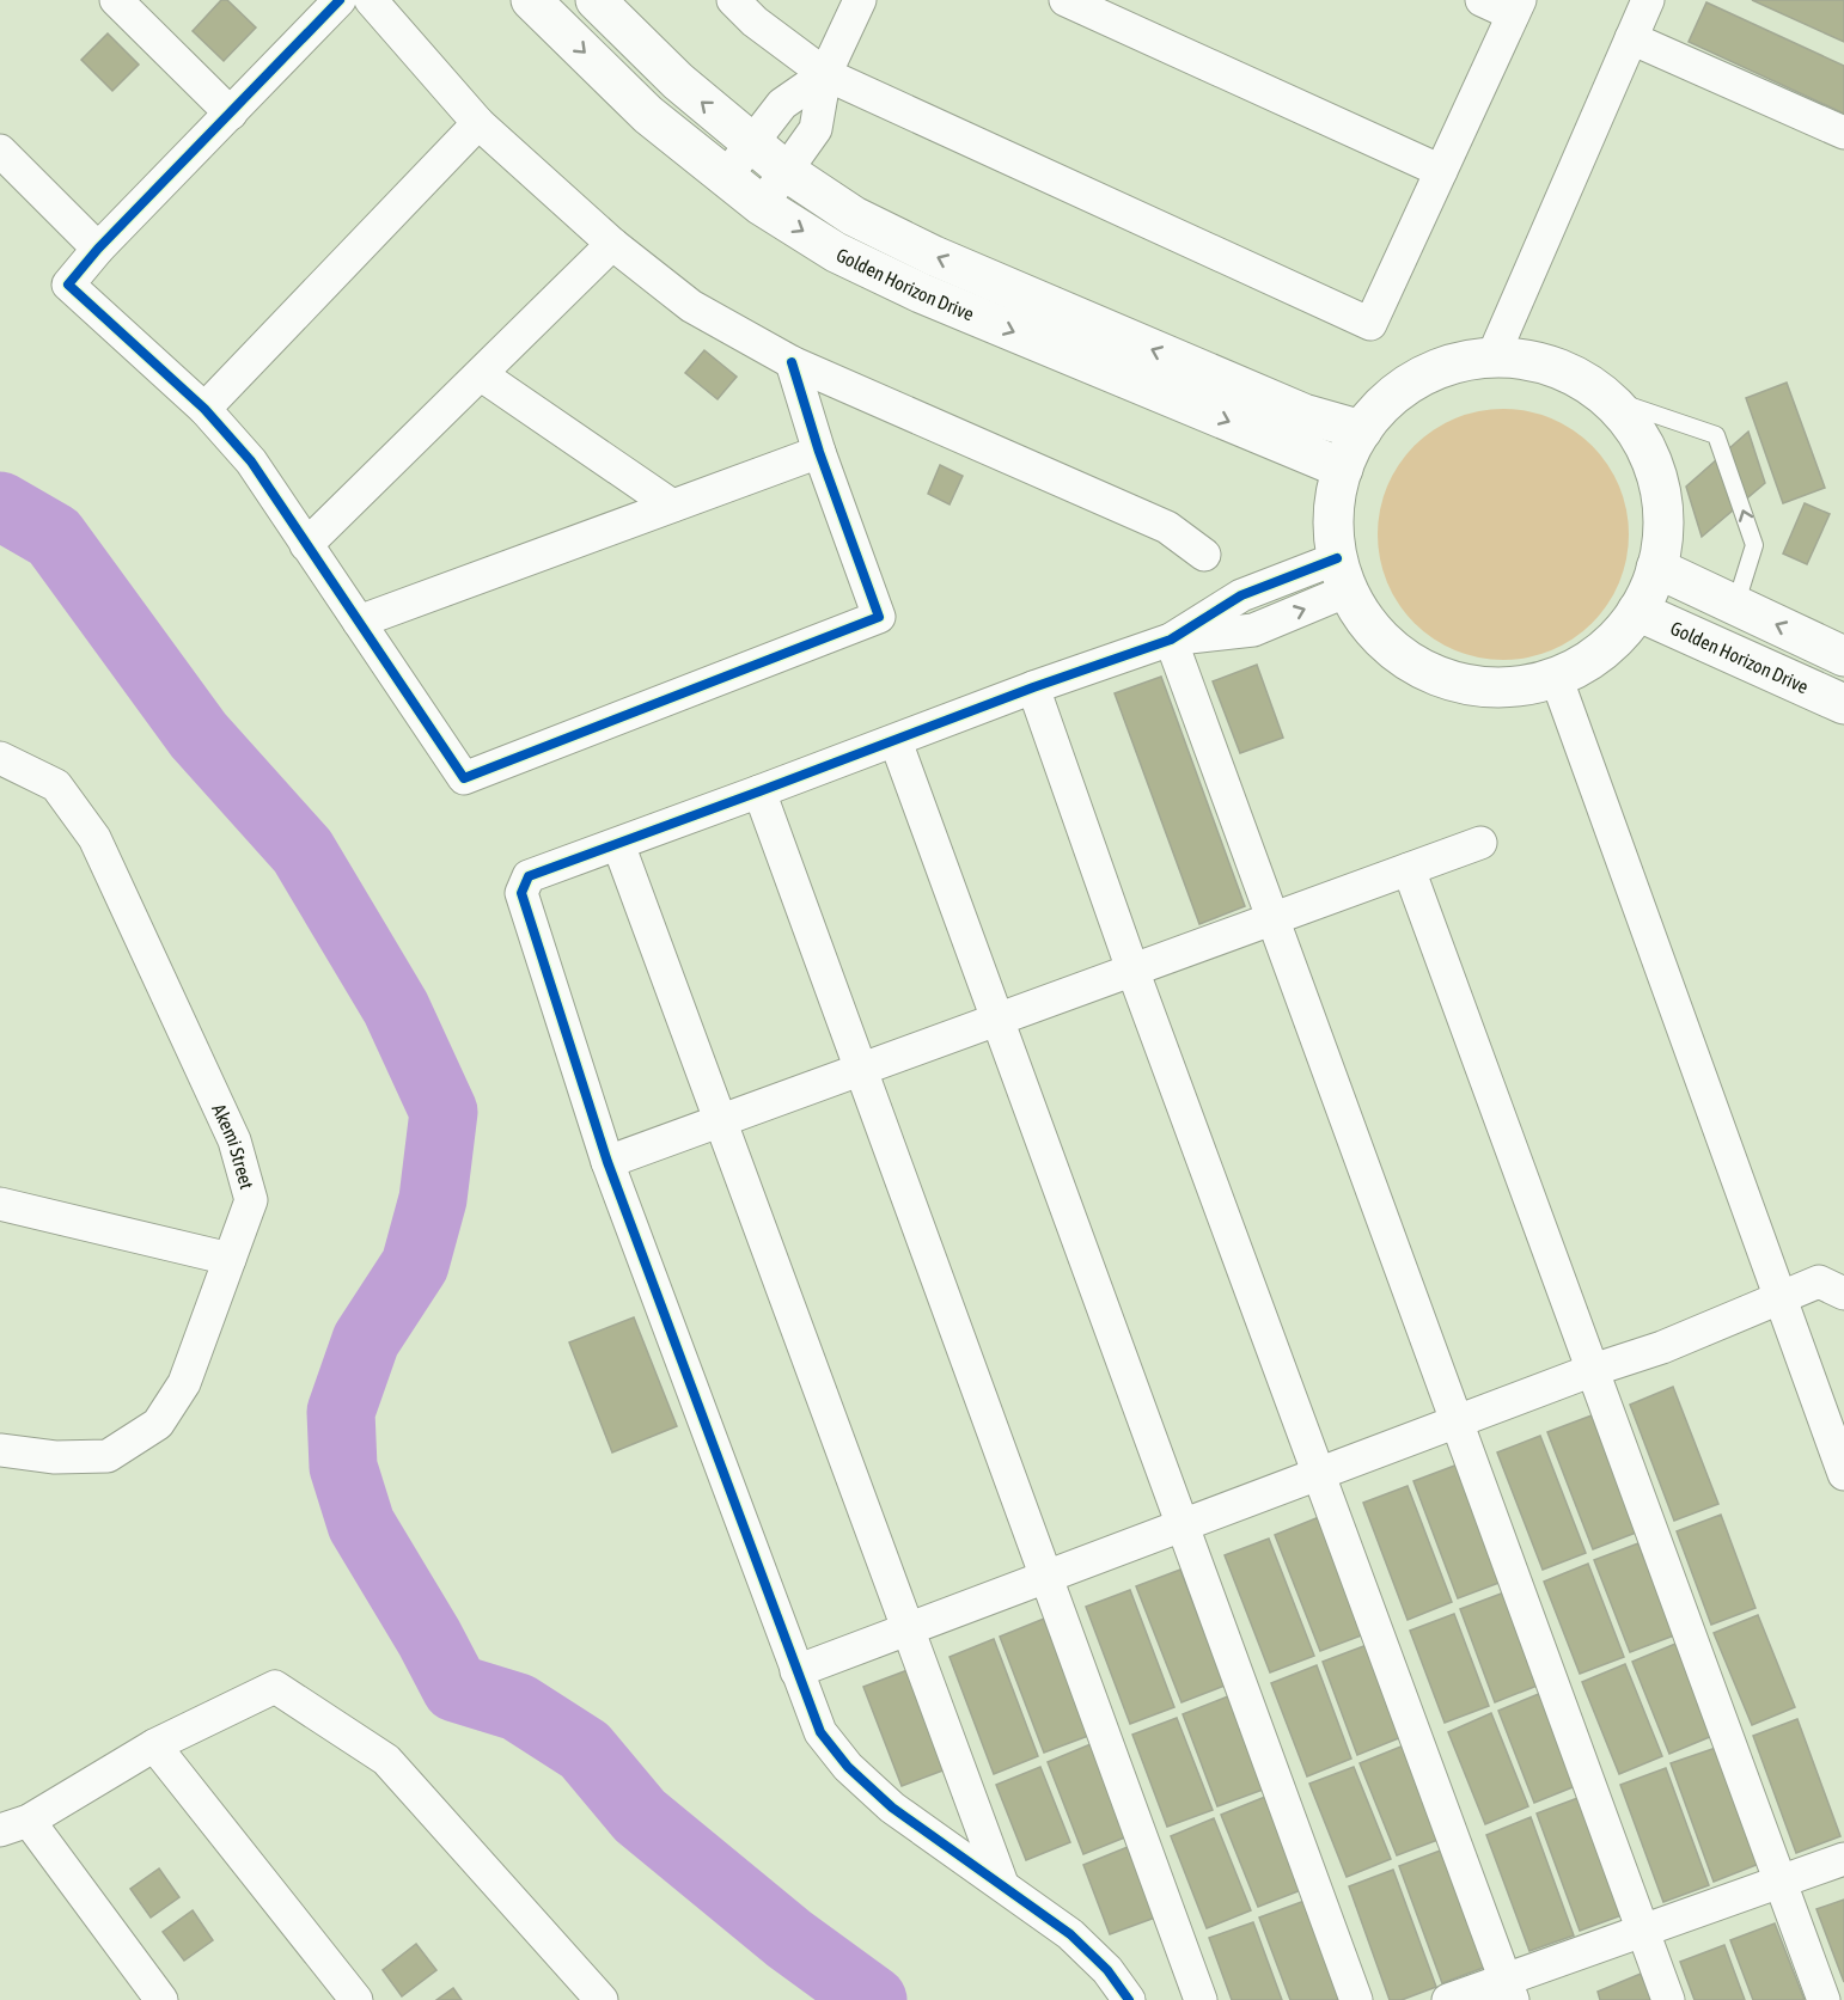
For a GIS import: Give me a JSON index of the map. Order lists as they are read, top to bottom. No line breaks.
{"streets":{"street":["Golden Horizon Drive","Akemi Street"]}}
